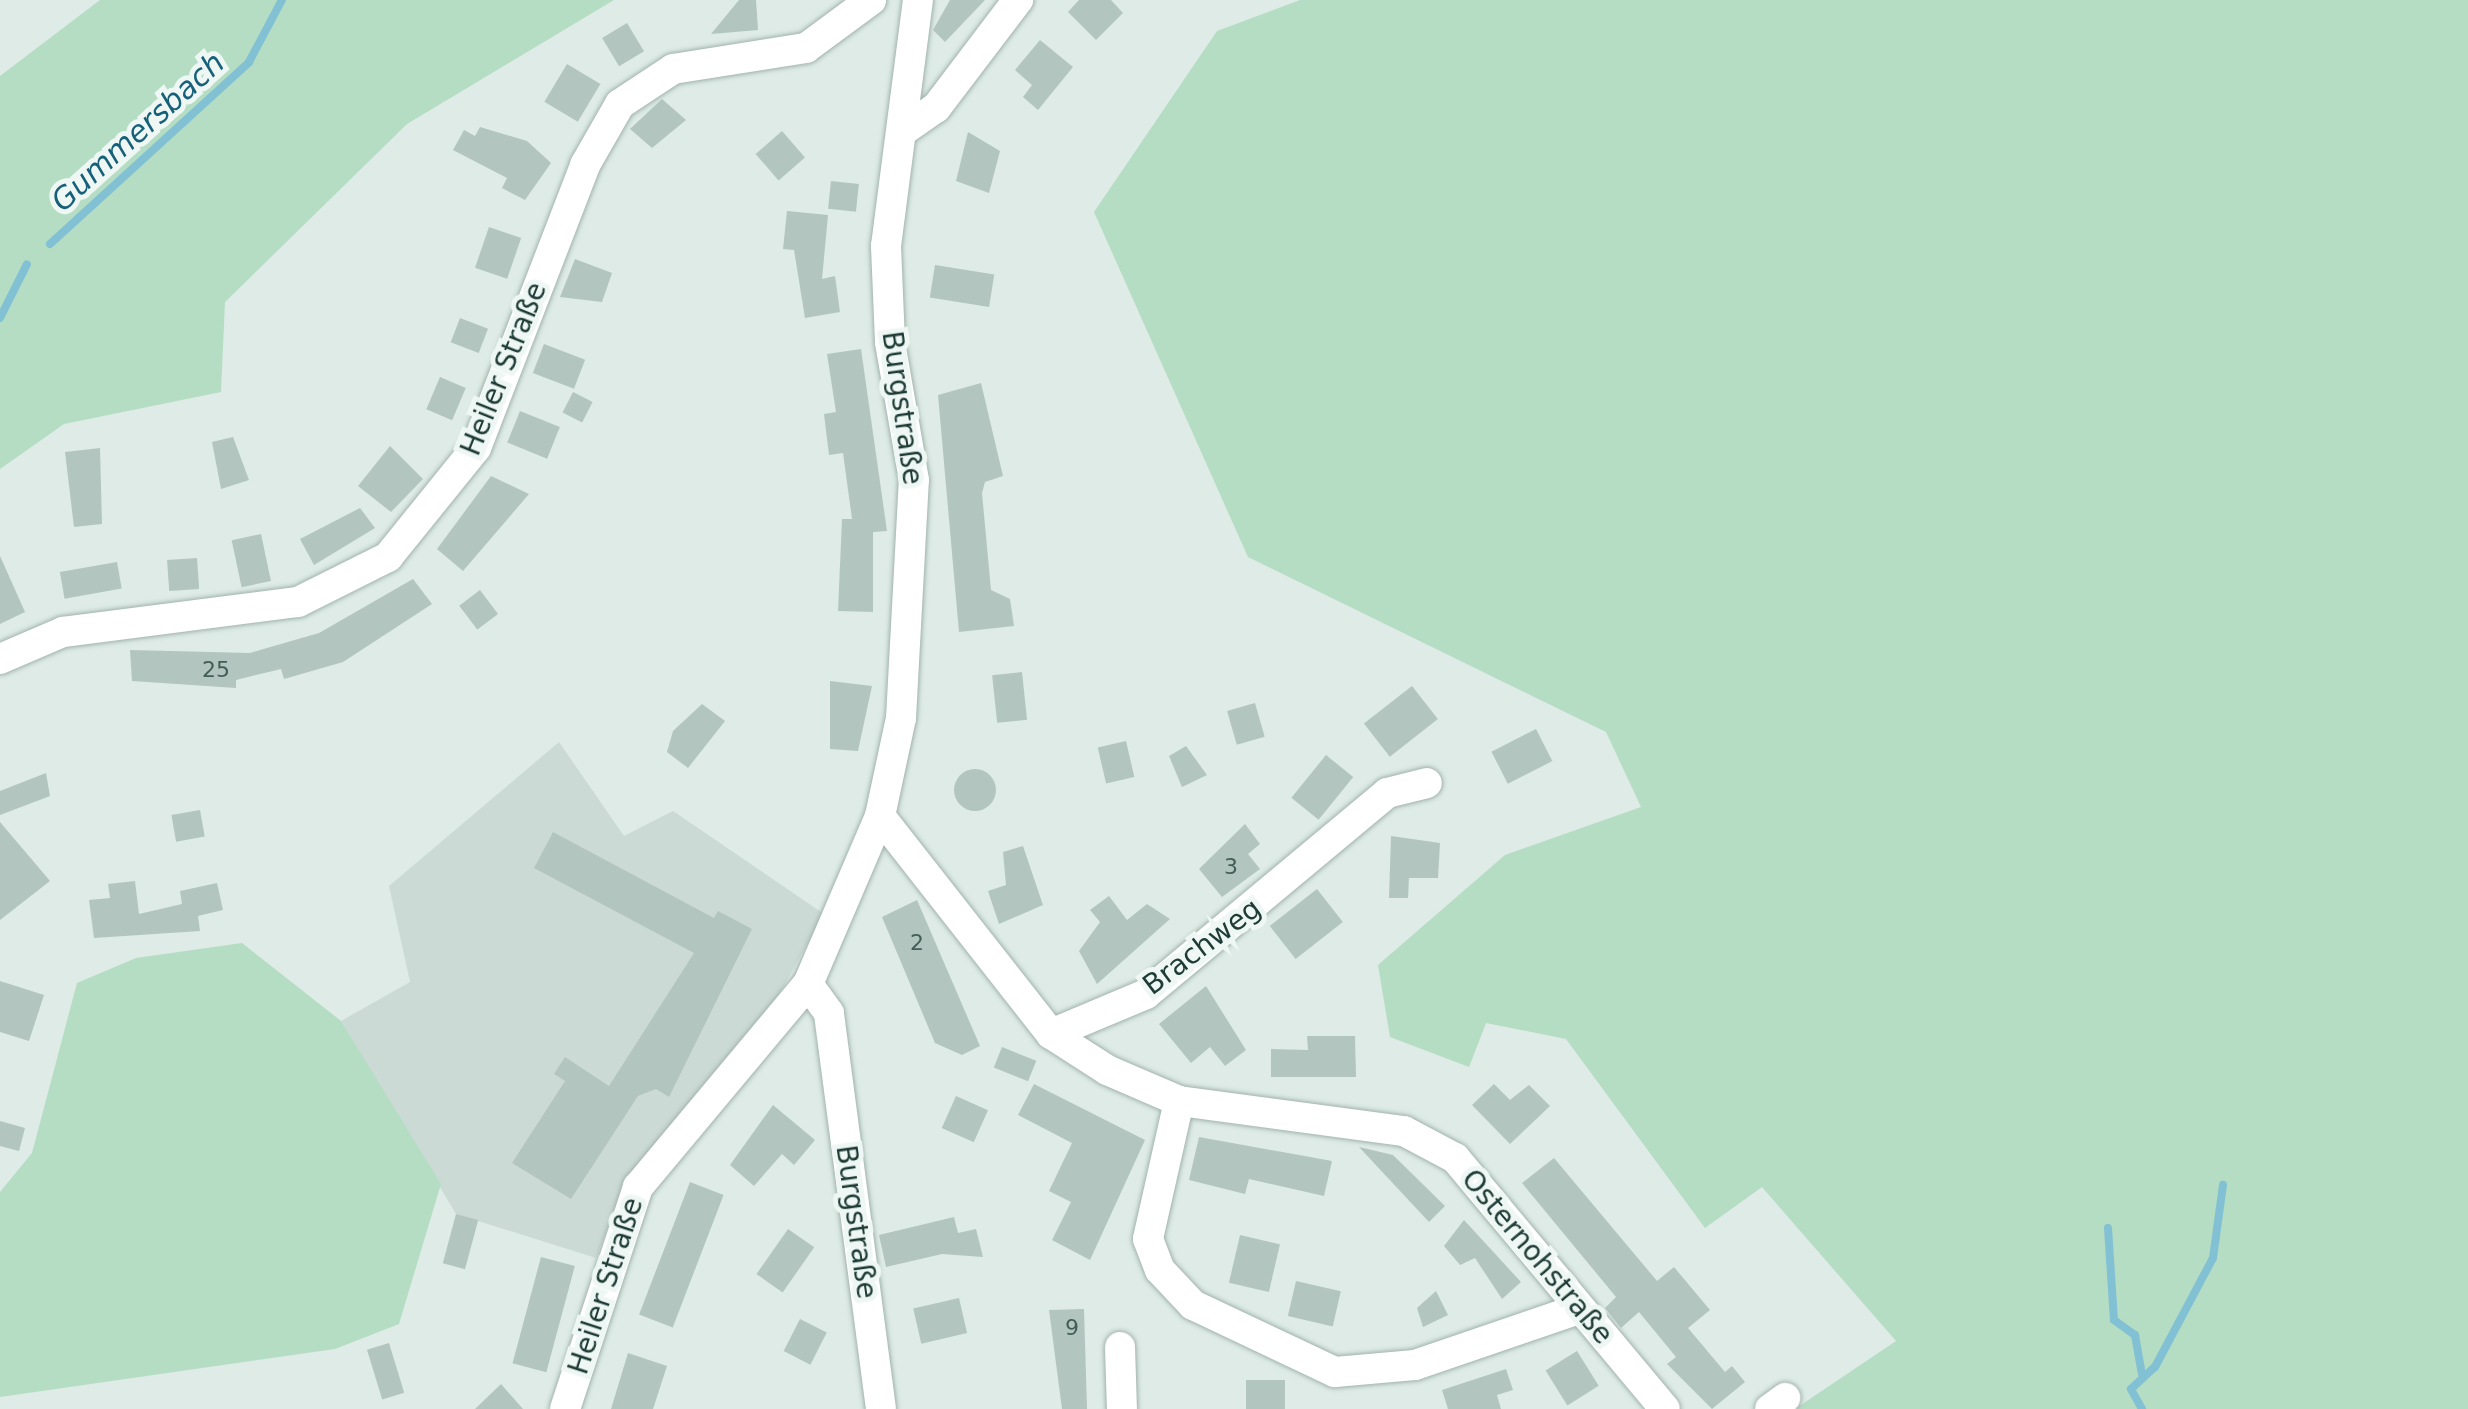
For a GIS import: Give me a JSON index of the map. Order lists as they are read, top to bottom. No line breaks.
{"streets":{"street":["Heiler Straße","Burgstraße","Brachweg","Osternohstraße"]},"crossings":[["Heiler Straße","Burgstraße"],["Brachweg","Osternohstraße"]],"water":["Gummersbach"],"house_numbers":["25","3","2","9"]}
